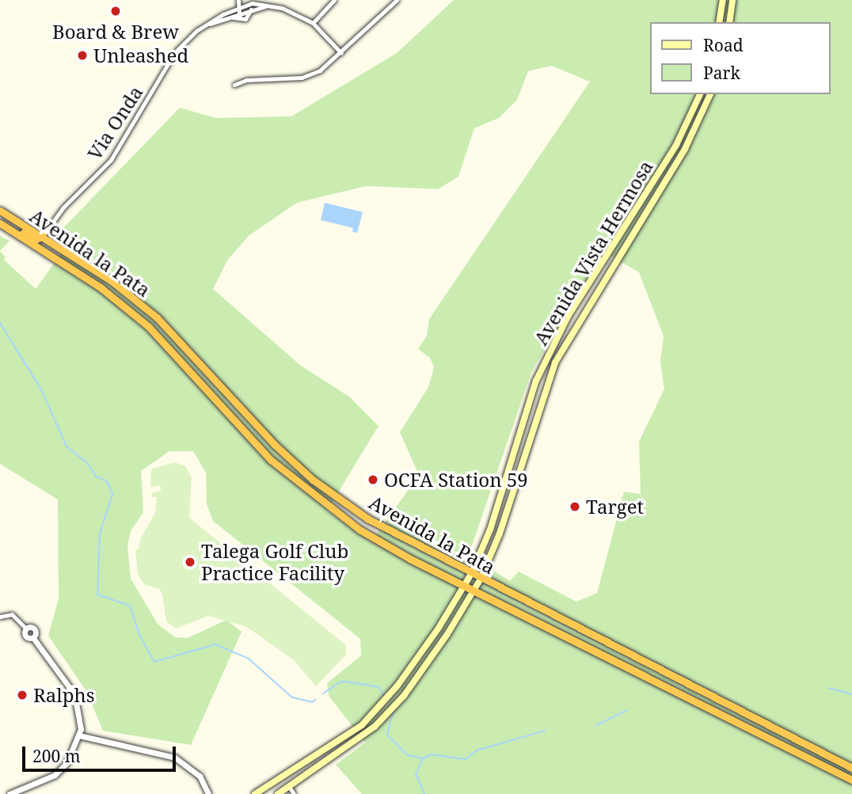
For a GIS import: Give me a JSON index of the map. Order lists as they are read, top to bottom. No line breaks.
{"streets":{"highway":["Avenida la Pata"],"main road":["Avenida Vista Hermosa"],"street":["Via Onda"]},"crossings":[["Via Onda","Avenida la Pata"],["Avenida la Pata","Avenida Vista Hermosa"]],"places":["Board & Brew","Unleashed","OCFA Station 59","Target","Talega Golf Club Practice Facility","Ralphs"],"legend":["Road","Park"],"scale_bar":"200 m"}
